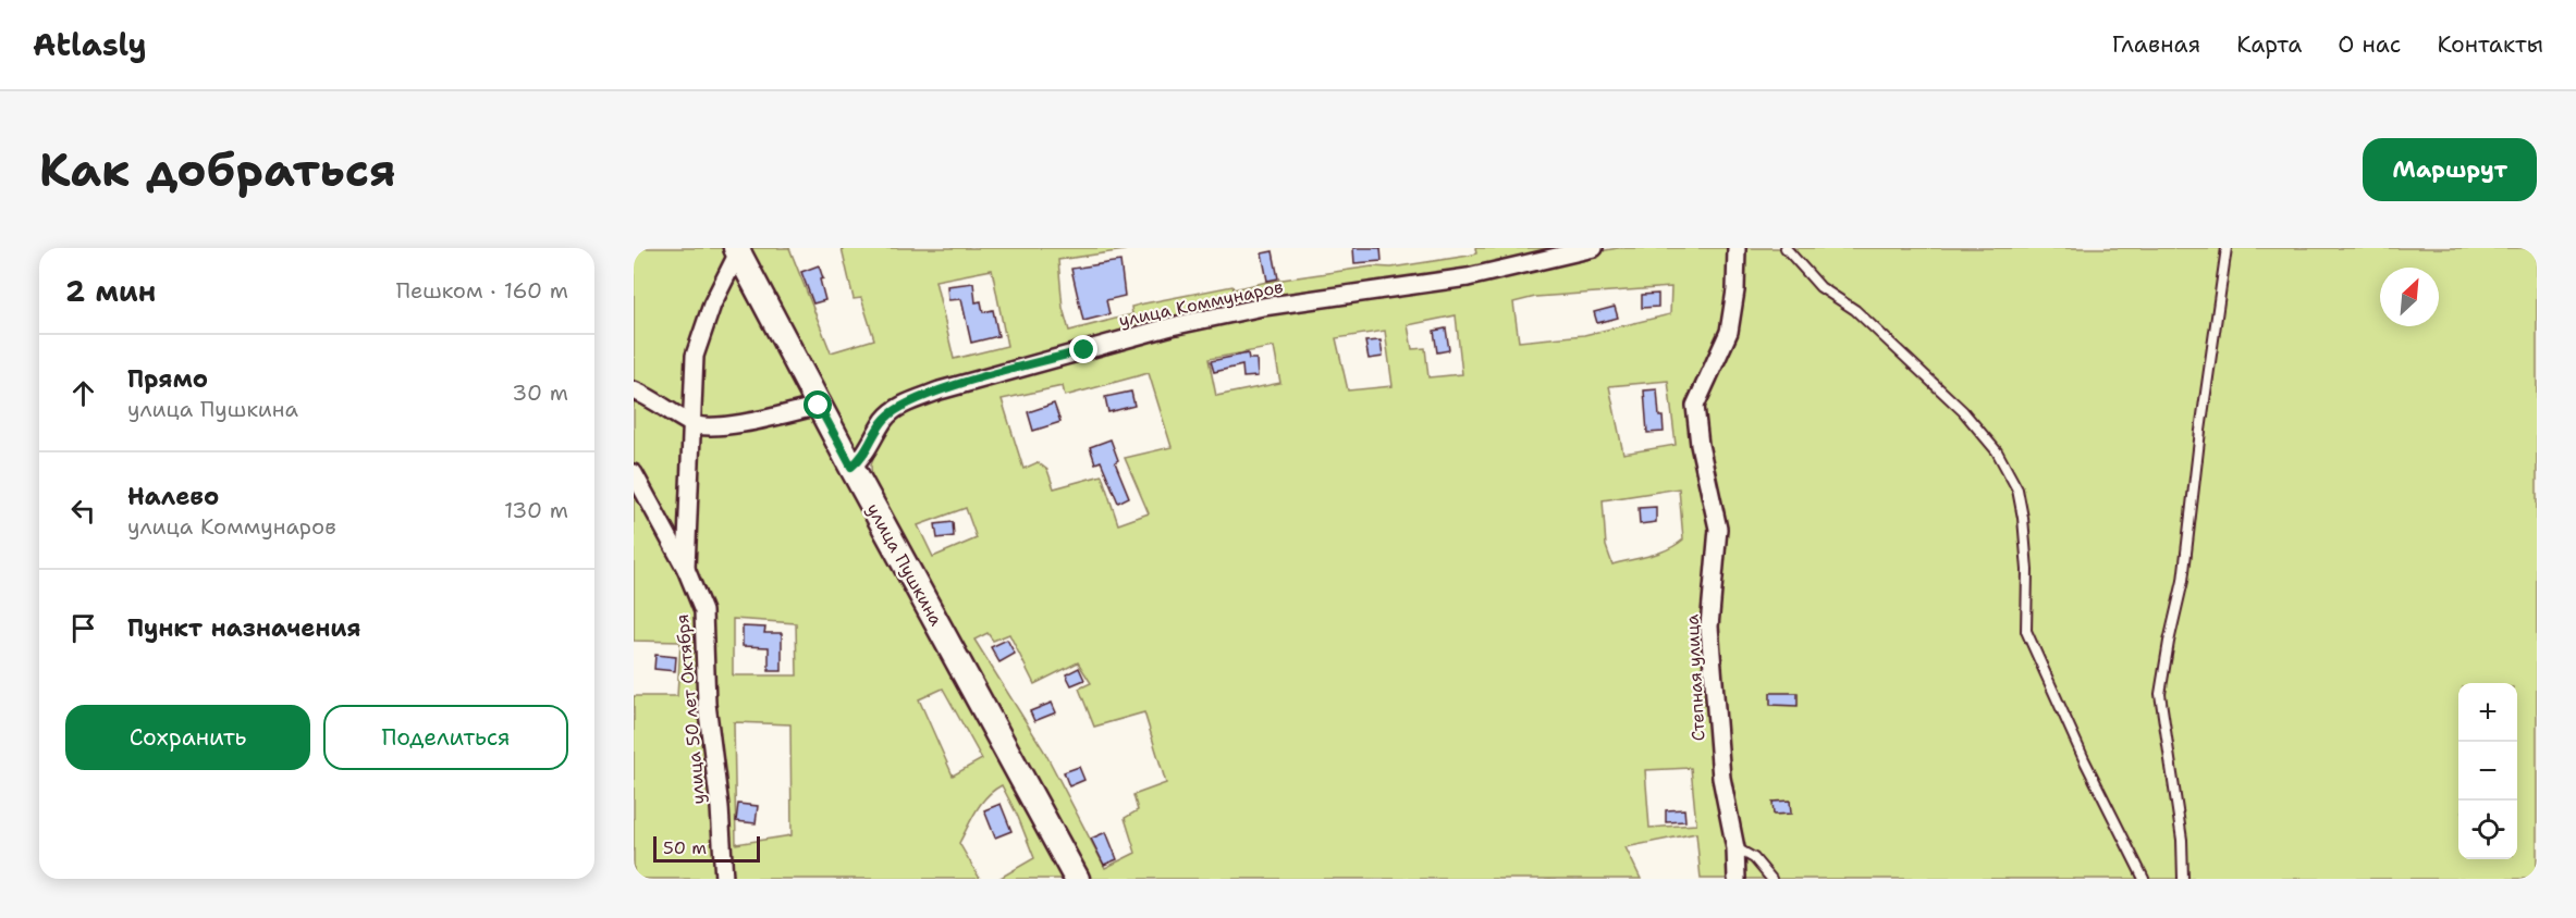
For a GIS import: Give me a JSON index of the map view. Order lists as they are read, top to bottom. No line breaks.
{"streets":{"street":["улица Коммунаров","улица Пушкина","Степная улица","улица 50 лет Октября"]},"crossings":[["улица Коммунаров","улица Пушкина"]],"scale_bar":"50 m","north":"top right","page":{"header":"Atlasly","nav":["Главная","Карта","О нас","Контакты"],"buttons":["Маршрут",["Сохранить","Поделиться"]],"title":"Как добраться","heading":["2 мин","Пешком · 160 m"],"list":[["Прямо","улица Пушкина","30 m"],["Налево","улица Коммунаров","130 m"],"Пункт назначения"],"map_buttons":["+","−"],"scale":"50 m"}}
